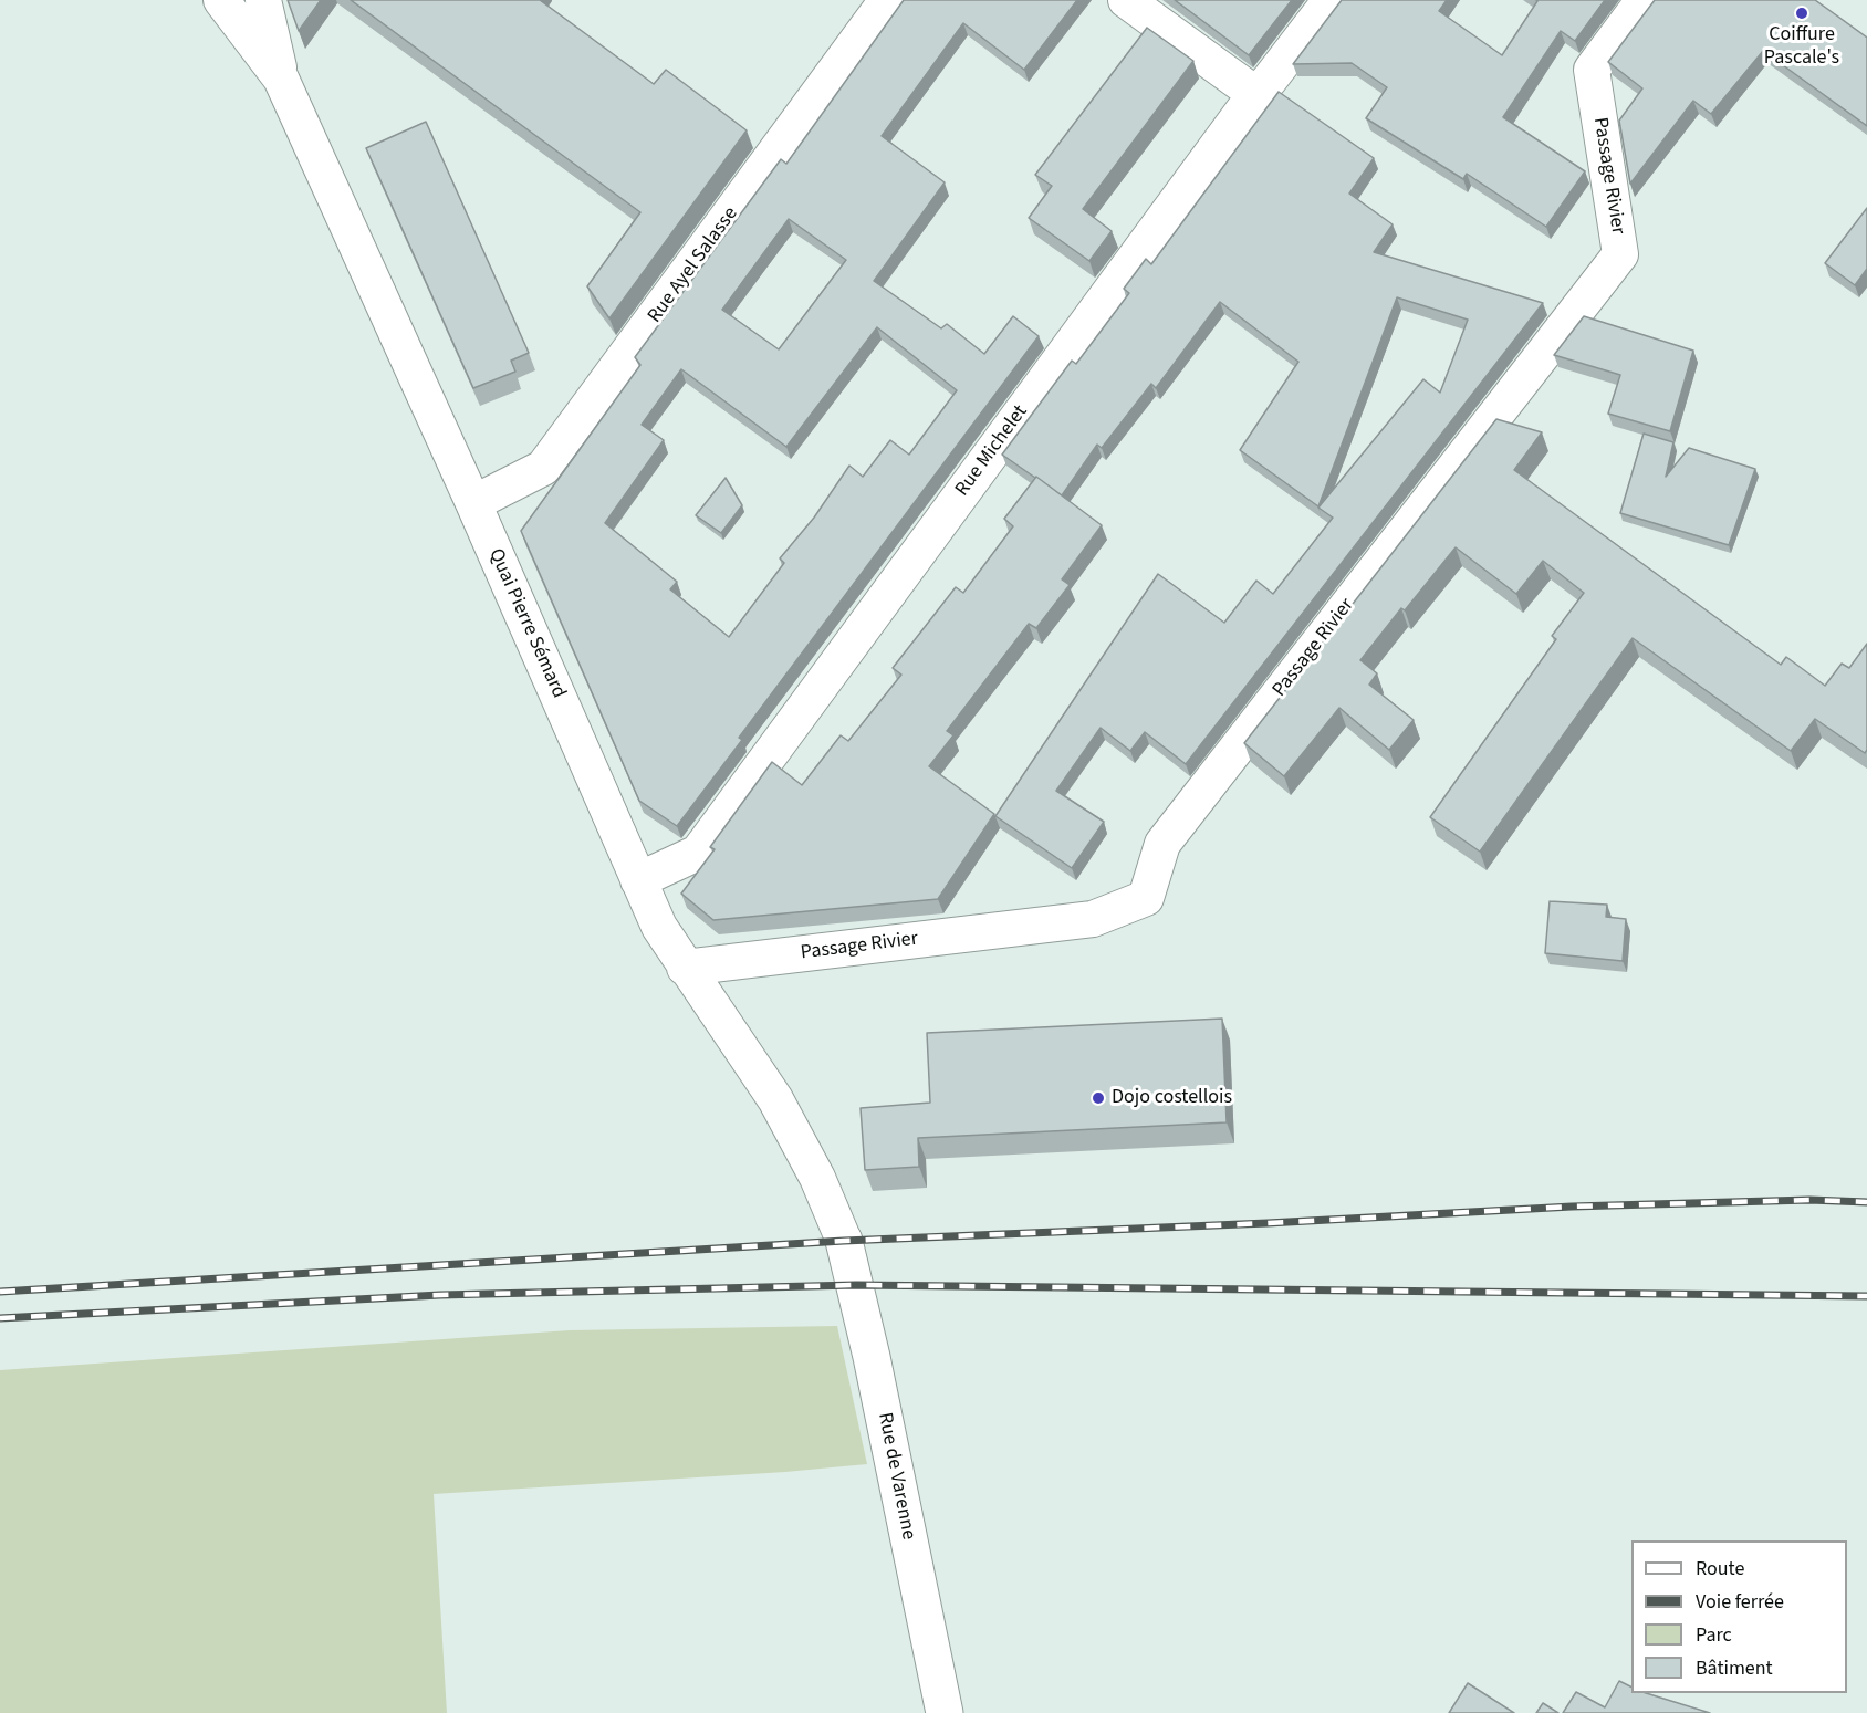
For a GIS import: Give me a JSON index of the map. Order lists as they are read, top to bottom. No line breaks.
{"streets":{"street":["Passage Rivier","Rue Ayel Salasse","Rue Michelet","Quai Pierre Sémard","Rue de Varenne"]},"crossings":[["Passage Rivier","Quai Pierre Sémard"],["Rue Ayel Salasse","Quai Pierre Sémard"],["Rue Michelet","Quai Pierre Sémard"],["Quai Pierre Sémard","Rue de Varenne"]],"places":["Coiffure Pascale's","Dojo costellois"],"legend":["Route","Voie ferrée","Parc","Bâtiment"]}
